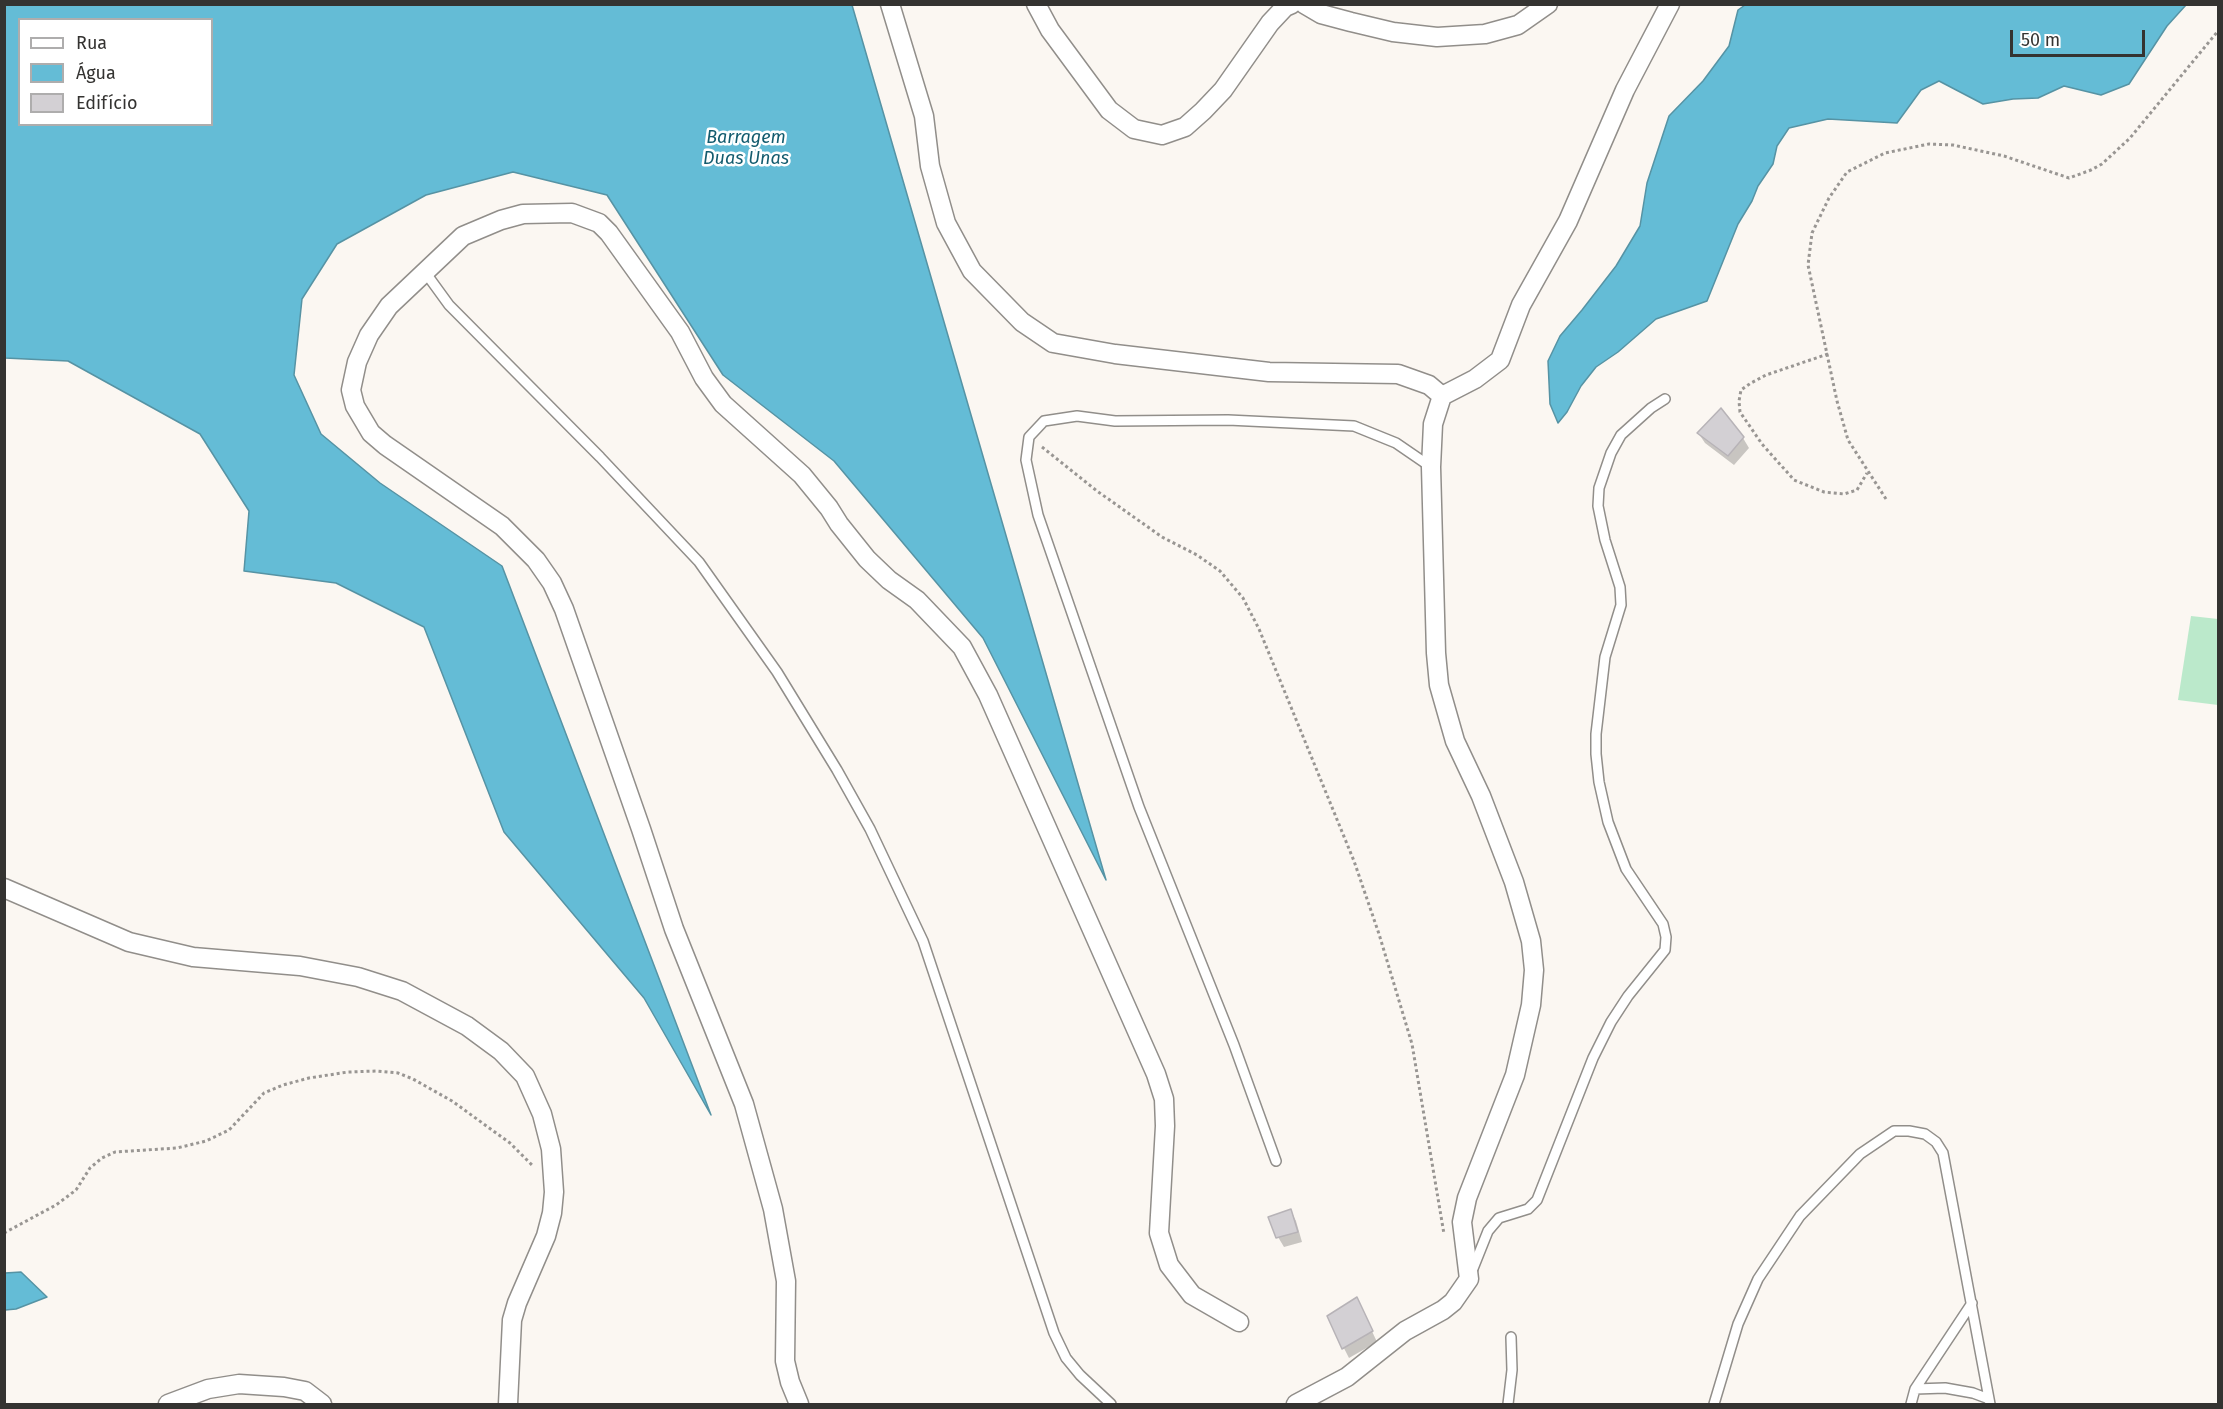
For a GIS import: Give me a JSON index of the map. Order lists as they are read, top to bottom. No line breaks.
{"water":["Barragem Duas Unas"],"legend":["Rua","Água","Edifício"],"scale_bar":"50 m"}
